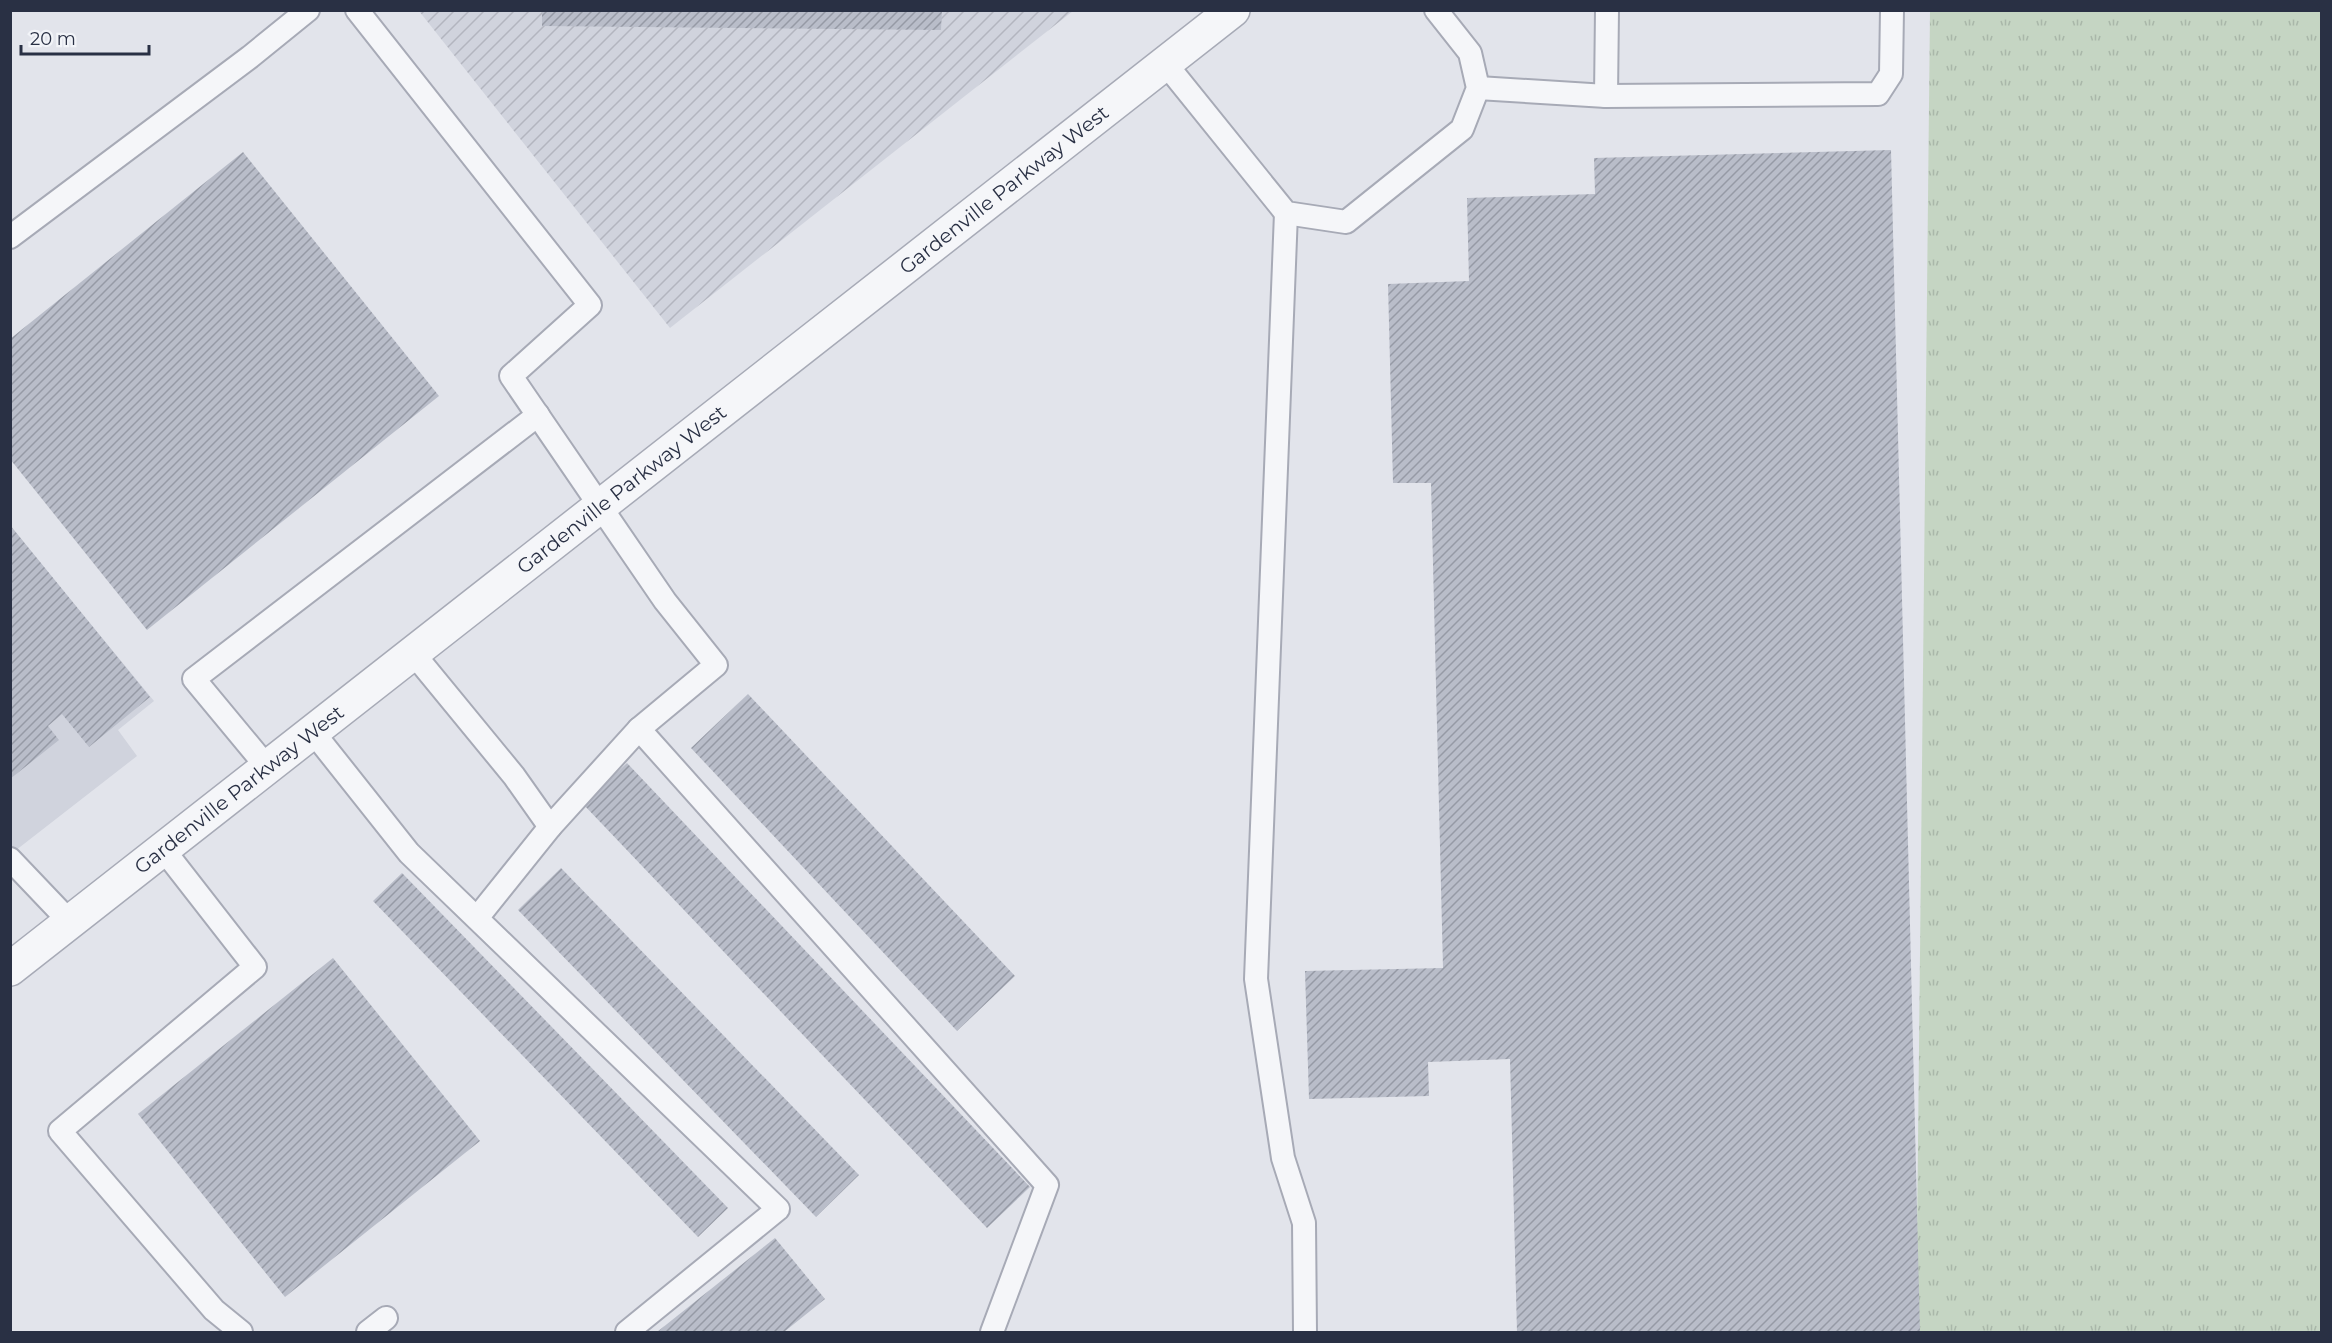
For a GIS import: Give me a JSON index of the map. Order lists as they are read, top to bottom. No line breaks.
{"streets":{"street":["Gardenville Parkway West"]},"scale_bar":"20 m"}
